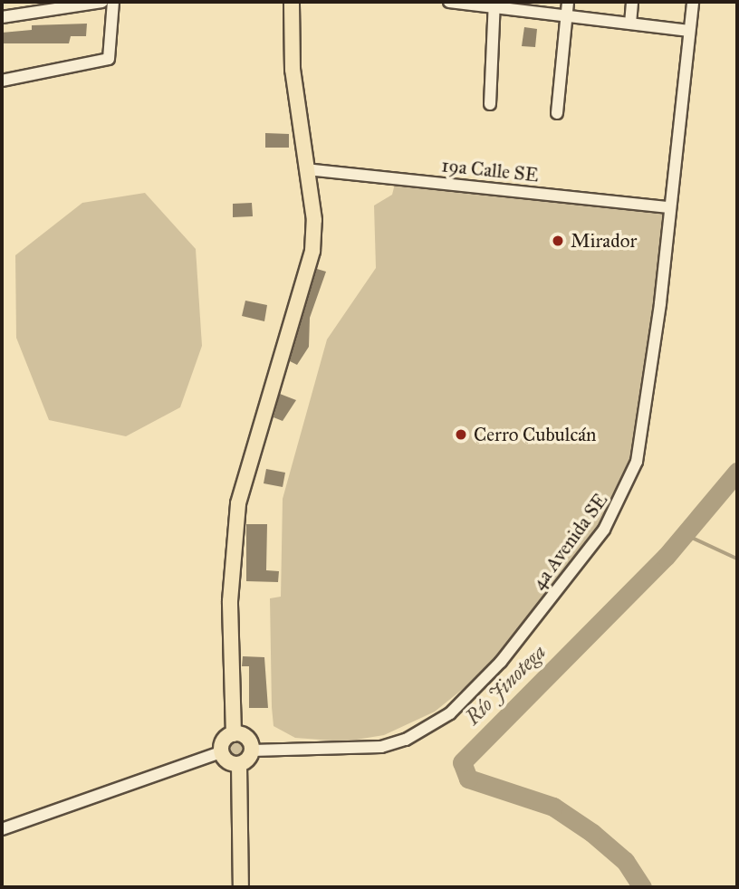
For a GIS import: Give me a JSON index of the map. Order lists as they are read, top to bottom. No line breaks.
{"streets":{"street":["19a Calle SE","4a Avenida SE"]},"crossings":[["19a Calle SE","4a Avenida SE"]],"water":["Río Jinotega"],"places":["Mirador","Cerro Cubulcán"]}
